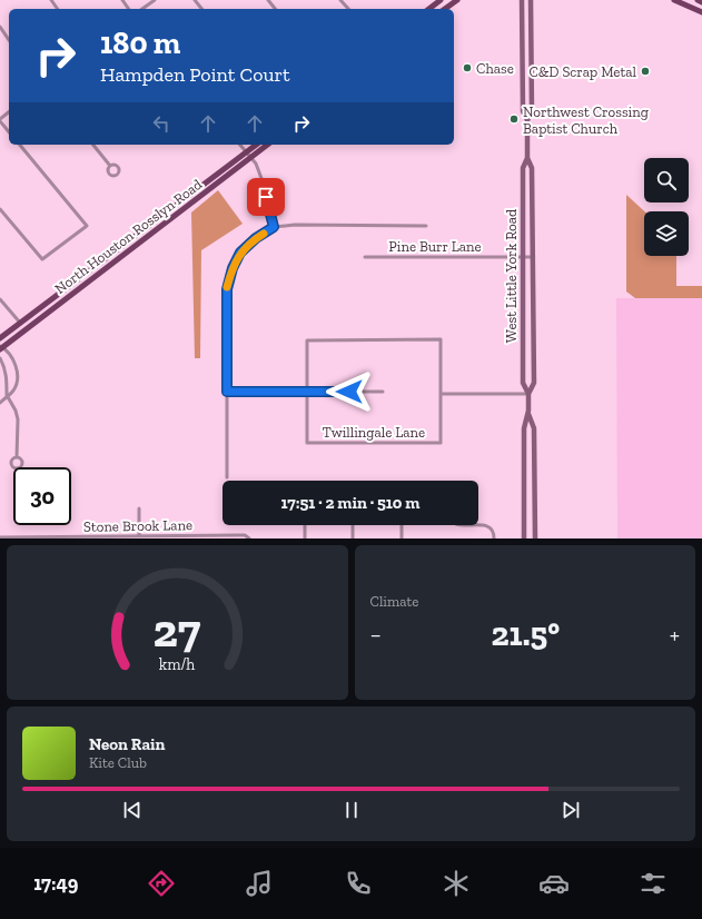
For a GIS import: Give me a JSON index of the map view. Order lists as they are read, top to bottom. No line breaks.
{"streets":{"main road":["North Houston Rosslyn Road","West Little York Road"],"street":["Pine Burr Lane","Twillingale Lane","Stone Brook Lane"]},"crossings":[["Pine Burr Lane","West Little York Road"]],"places":["Chase","C&D Scrap Metal","Northwest Crossing Baptist Church"],"page":{"turn":["180 m","Hampden Point Court"],"limit":"30","trip":"17:51 · 2 min · 510 m","tile":"Climate","heat":["−","21.5°","+"],"song":["Neon Rain","Kite Club"],"tabs":"17:49","gauge":["27","km/h"]}}
